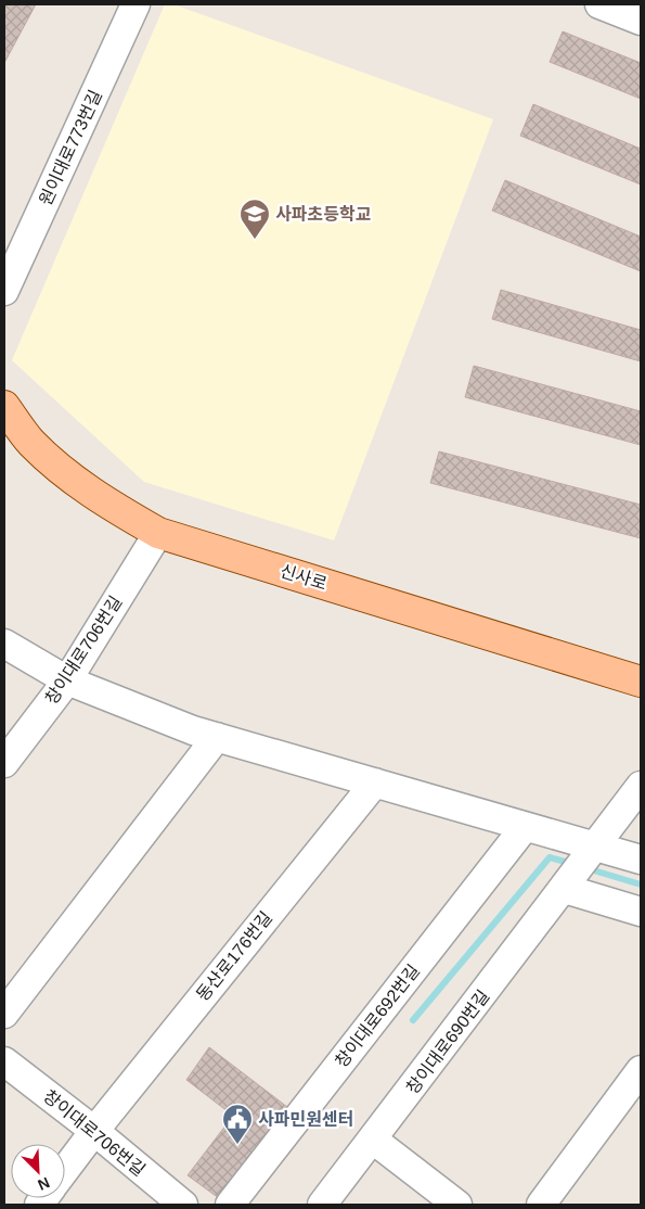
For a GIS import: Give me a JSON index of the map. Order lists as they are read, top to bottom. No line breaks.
{"streets":{"main road":["신사로"],"street":["원이대로773번길","창이대로706번길","동산로176번길","창이대로692번길","창이대로690번길"]},"crossings":[["신사로","창이대로706번길"],["창이대로706번길","동산로176번길"]],"places":{"school or university":["사파초등학교"],"public building":["사파민원센터"]},"north":"bottom right"}
